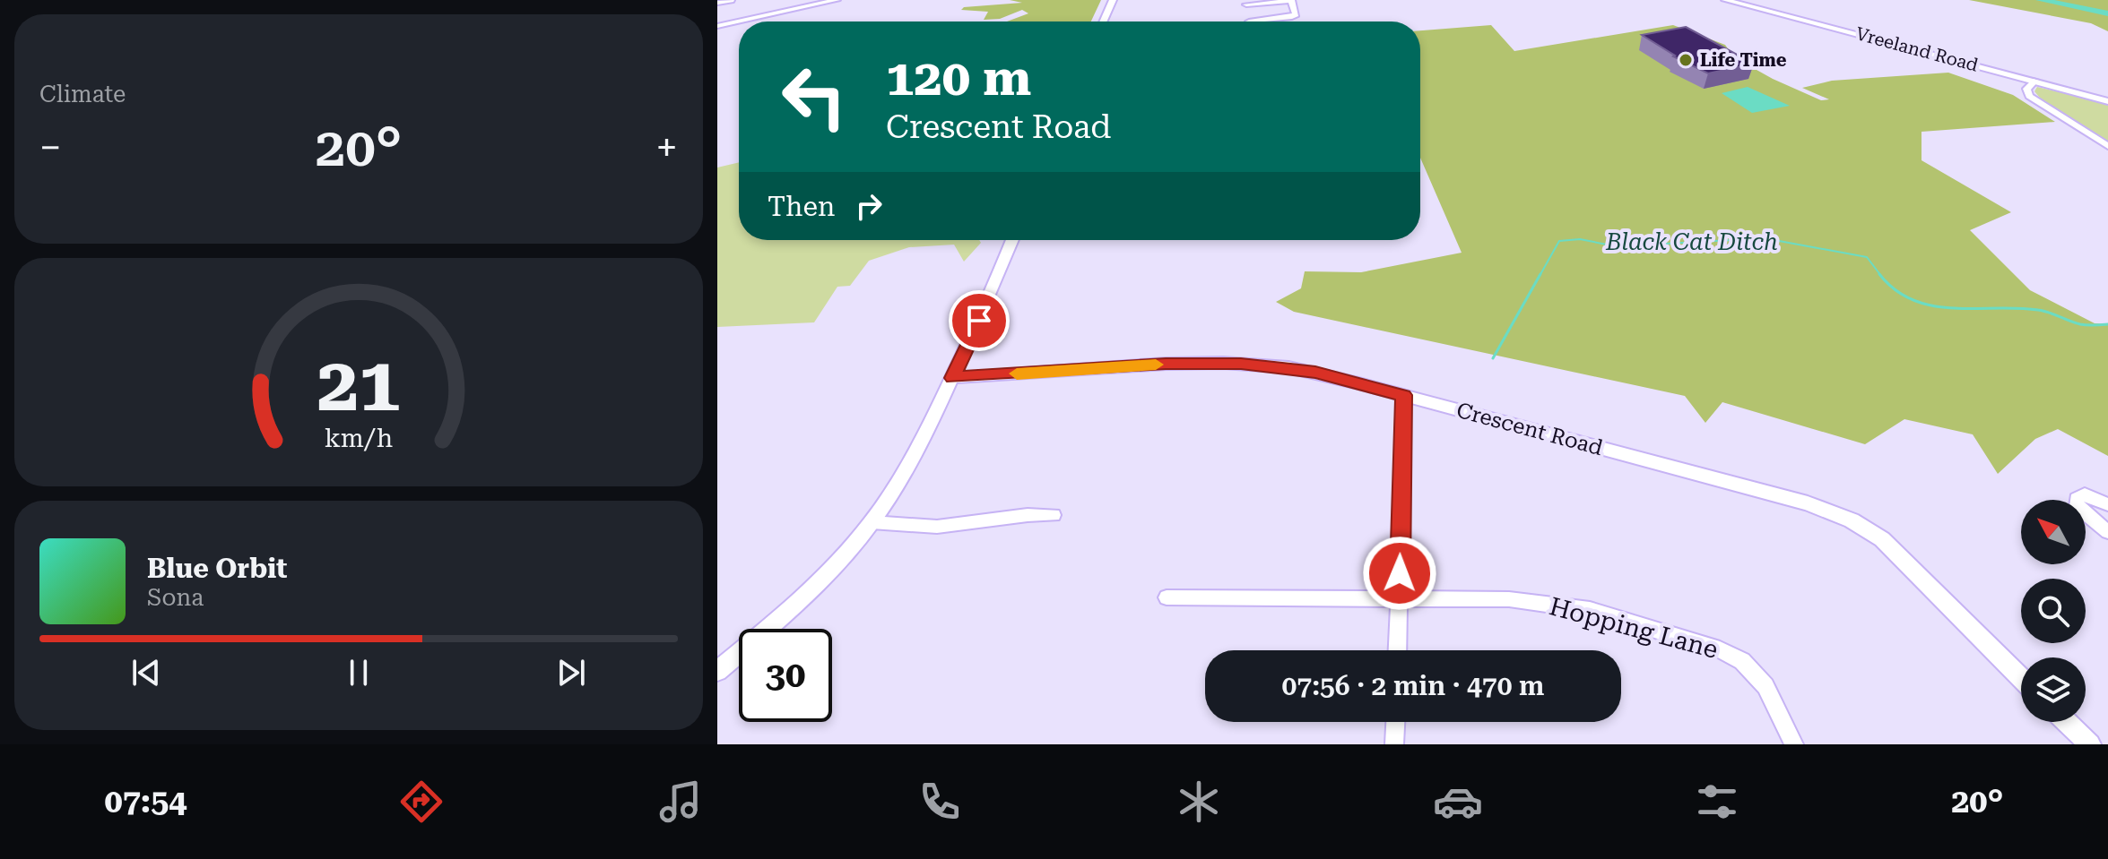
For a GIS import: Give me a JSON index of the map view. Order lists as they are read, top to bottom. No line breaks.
{"streets":{"street":["Vreeland Road","Crescent Road","Hopping Lane"]},"water":["Black Cat Ditch"],"places":["Life Time"],"north":"top left","page":{"tile":"Climate","turn":["120 m","Crescent Road"],"heat":["−","20°","+"],"then":"Then","song":["Blue Orbit","Sona"],"limit":"30","trip":"07:56 · 2 min · 470 m","tabs":["07:54","20°"],"gauge":["21","km/h"]}}
